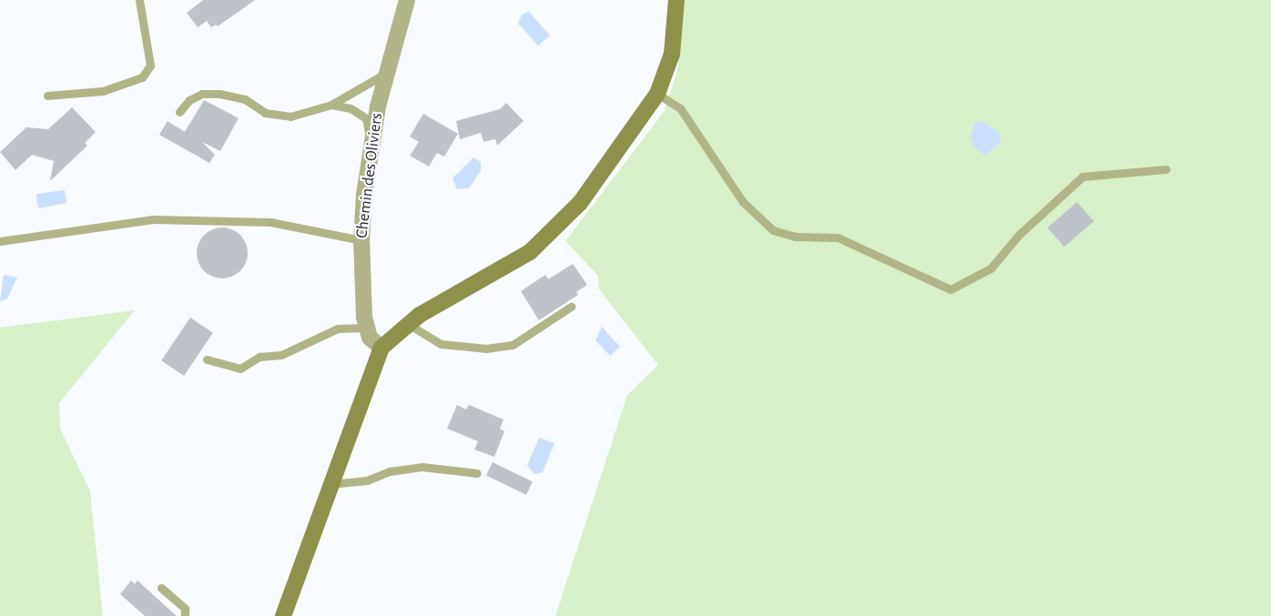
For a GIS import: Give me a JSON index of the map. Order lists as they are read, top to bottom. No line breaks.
{"streets":{"street":["Chemin des Oliviers"]}}
